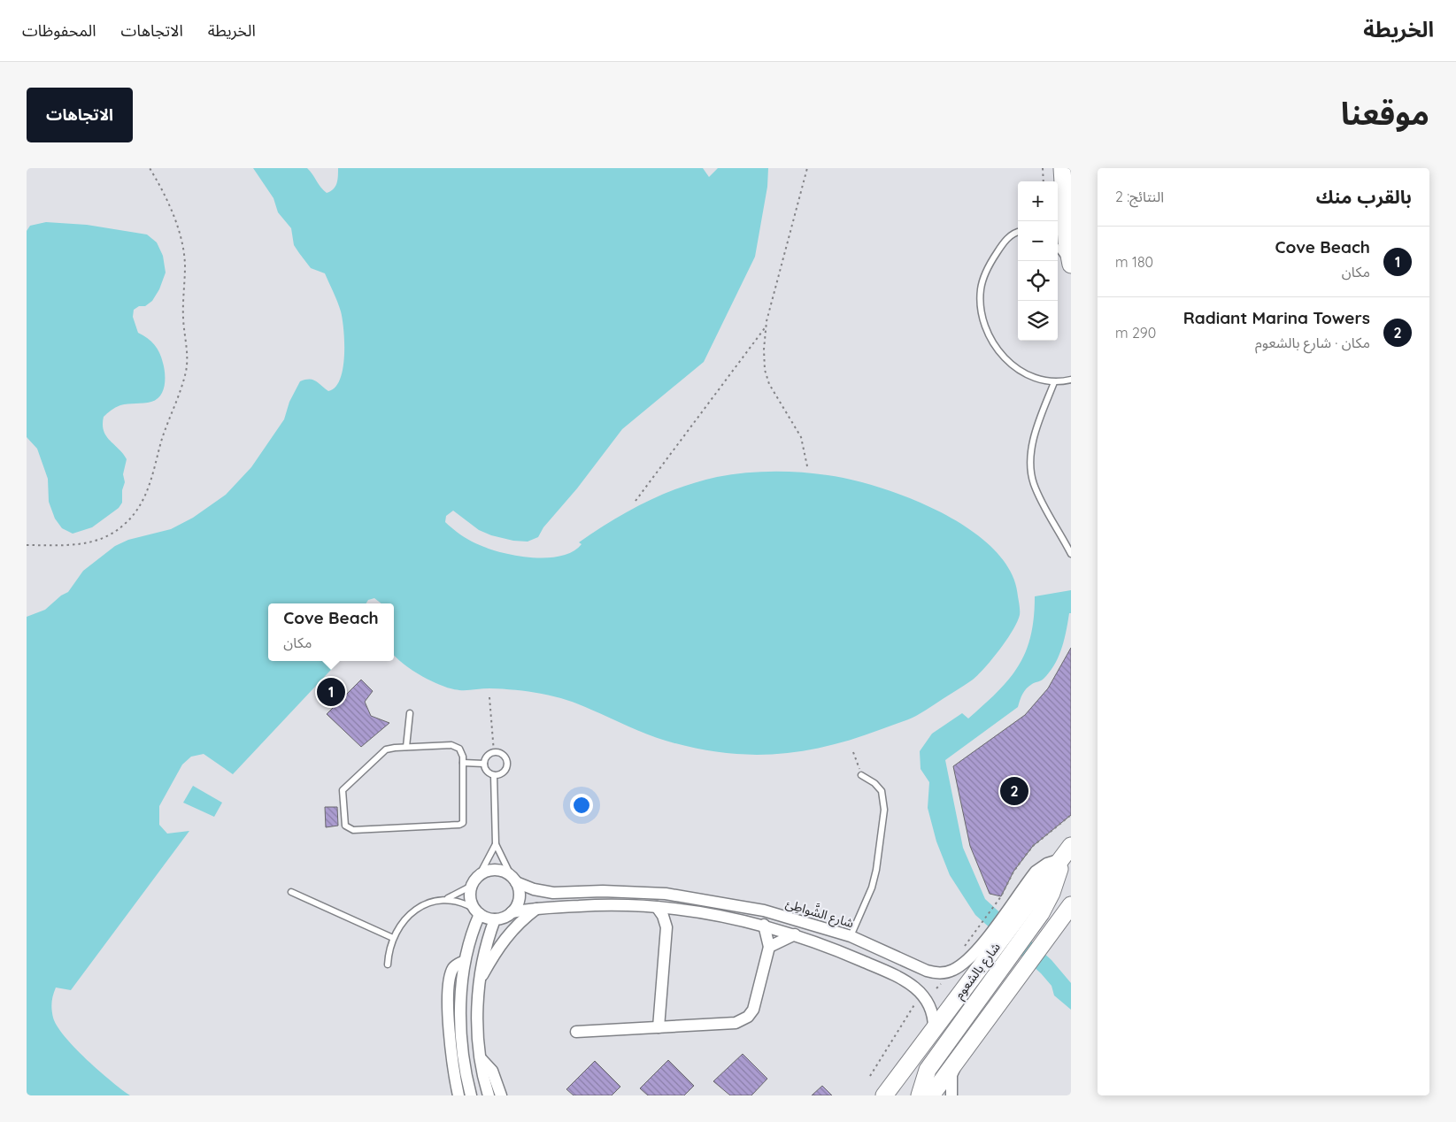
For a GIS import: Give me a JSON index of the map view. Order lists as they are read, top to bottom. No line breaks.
{"streets":{"main road":["شارع بالشعوم"],"street":["شارع الشَّواطِئ"]},"crossings":[["شارع الشَّواطِئ","شارع بالشعوم"]],"page":{"header":"الخريطة","nav":["الخريطة","الاتجاهات","المحفوظات"],"title":"موقعنا","buttons":"الاتجاهات","heading":["بالقرب منك","النتائج: 2"],"map_buttons":["+","−"],"list":[{"mark":"1","name":"Cove Beach","note":"مكان","value":"180 m"},{"mark":"2","name":"Radiant Marina Towers","note":"مكان · شارع بالشعوم","value":"290 m"}],"popup":["Cove Beach","مكان"],"pins":["1","2"]}}
